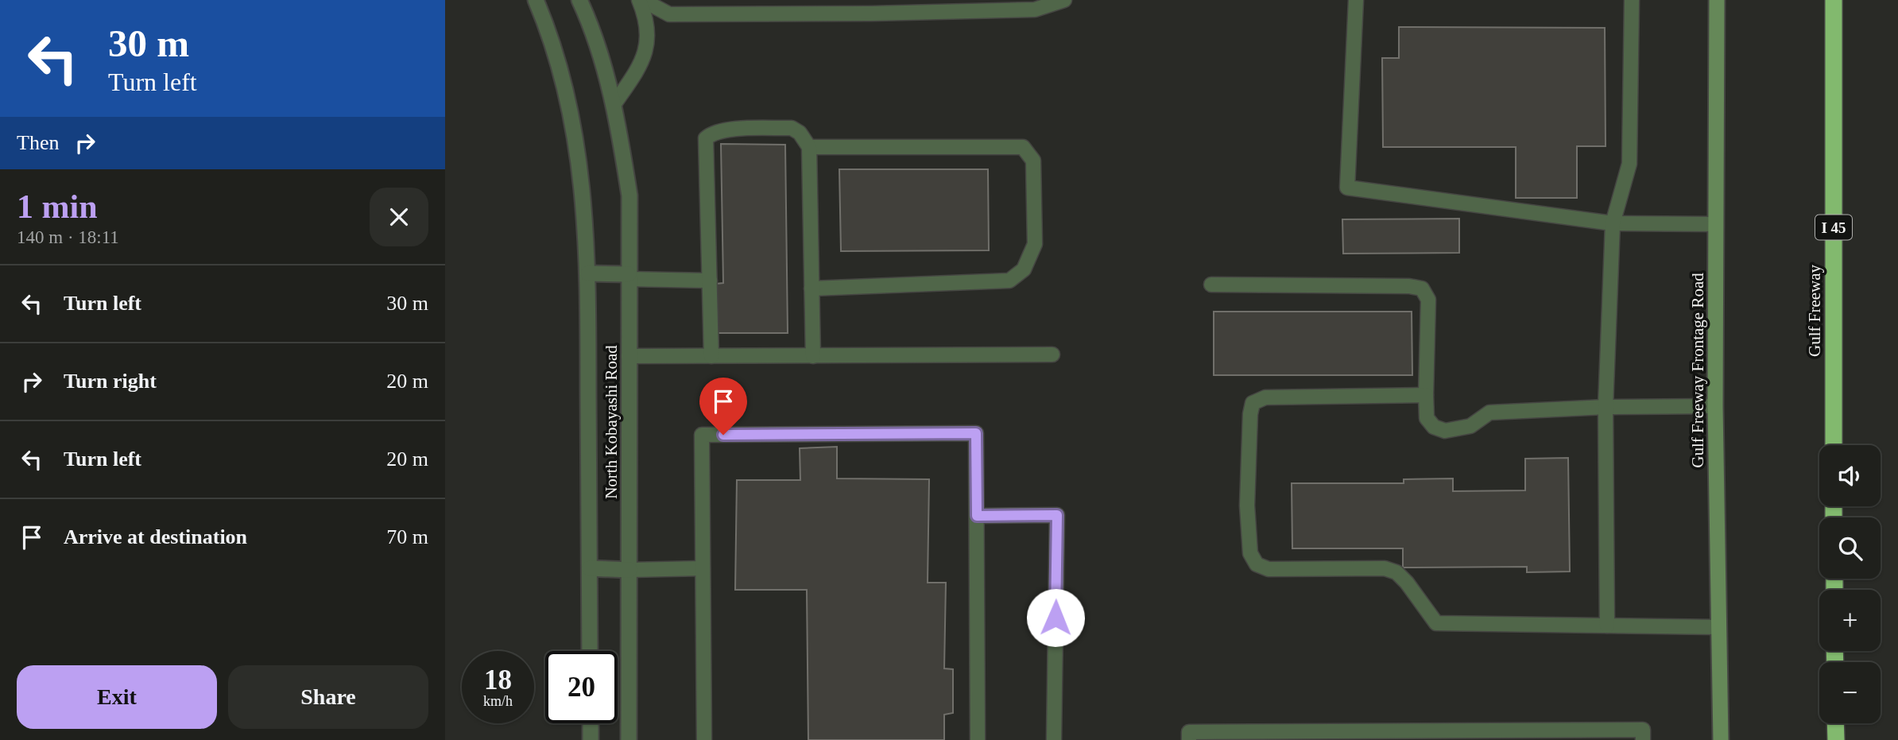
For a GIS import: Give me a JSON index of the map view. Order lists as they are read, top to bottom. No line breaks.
{"streets":{"highway":["I 45","Gulf Freeway"],"main road":["Gulf Freeway Frontage Road"],"street":["North Kobayashi Road"]},"page":{"turn":["30 m","Turn left"],"then":"Then","heading":["1 min","140 m · 18:11"],"list":[{"name":"Turn left","value":"30 m"},{"name":"Turn right","value":"20 m"},{"name":"Turn left","value":"20 m"},{"name":"Arrive at destination","value":"70 m"}],"map_buttons":["+","−"],"speed":"18 km/h","limit":"20","buttons":["Exit","Share"]}}
